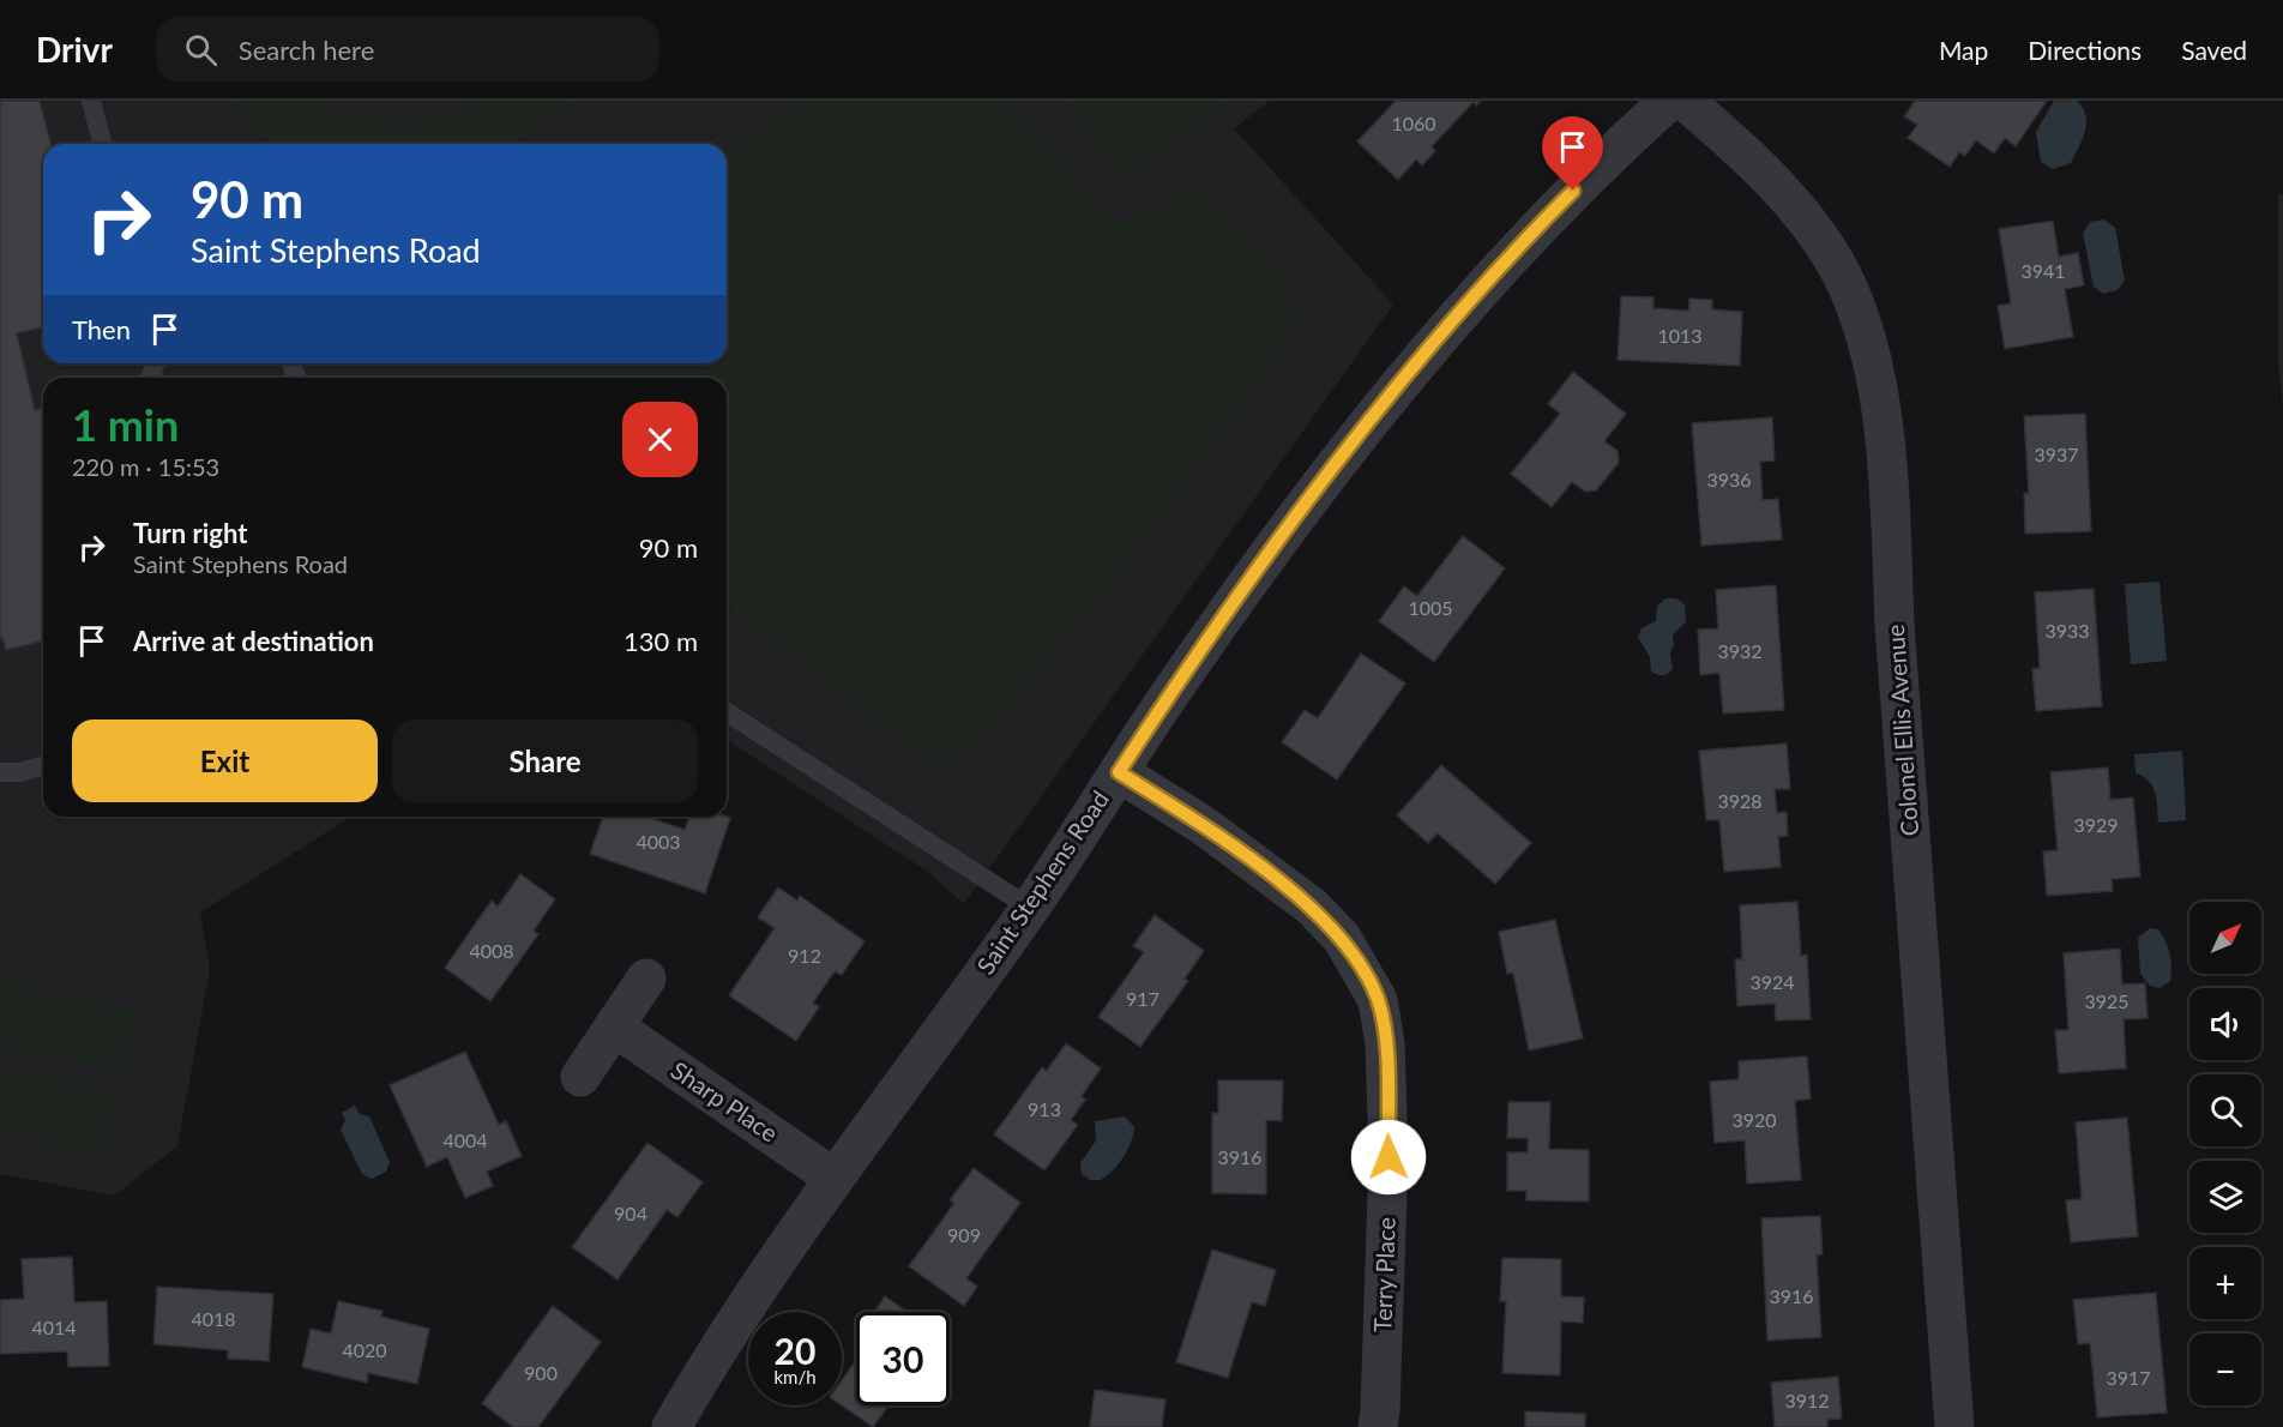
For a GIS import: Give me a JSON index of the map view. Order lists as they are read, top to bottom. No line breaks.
{"streets":{"street":["Colonel Ellis Avenue","Saint Stephens Road","Sharp Place","Terry Place"]},"crossings":[["Saint Stephens Road","Sharp Place"],["Saint Stephens Road","Terry Place"]],"house_numbers":["1060","3941","1013","3937","3936","1005","3933","3932","3928","3929","4003","4008","912","3924","917","3925","913","3920","4004","3916","904","909","3916","4018","4014","4020","900","3917","3912"],"north":"top right","page":{"header":"Drivr","search":"Search here","nav":["Map","Directions","Saved"],"turn":["90 m","Saint Stephens Road"],"then":"Then","heading":["1 min","220 m · 15:53"],"list":[{"name":"Turn right","note":"Saint Stephens Road","value":"90 m"},{"name":"Arrive at destination","value":"130 m"}],"buttons":["Exit","Share"],"map_buttons":["+","−"],"speed":"20 km/h","limit":"30"}}
